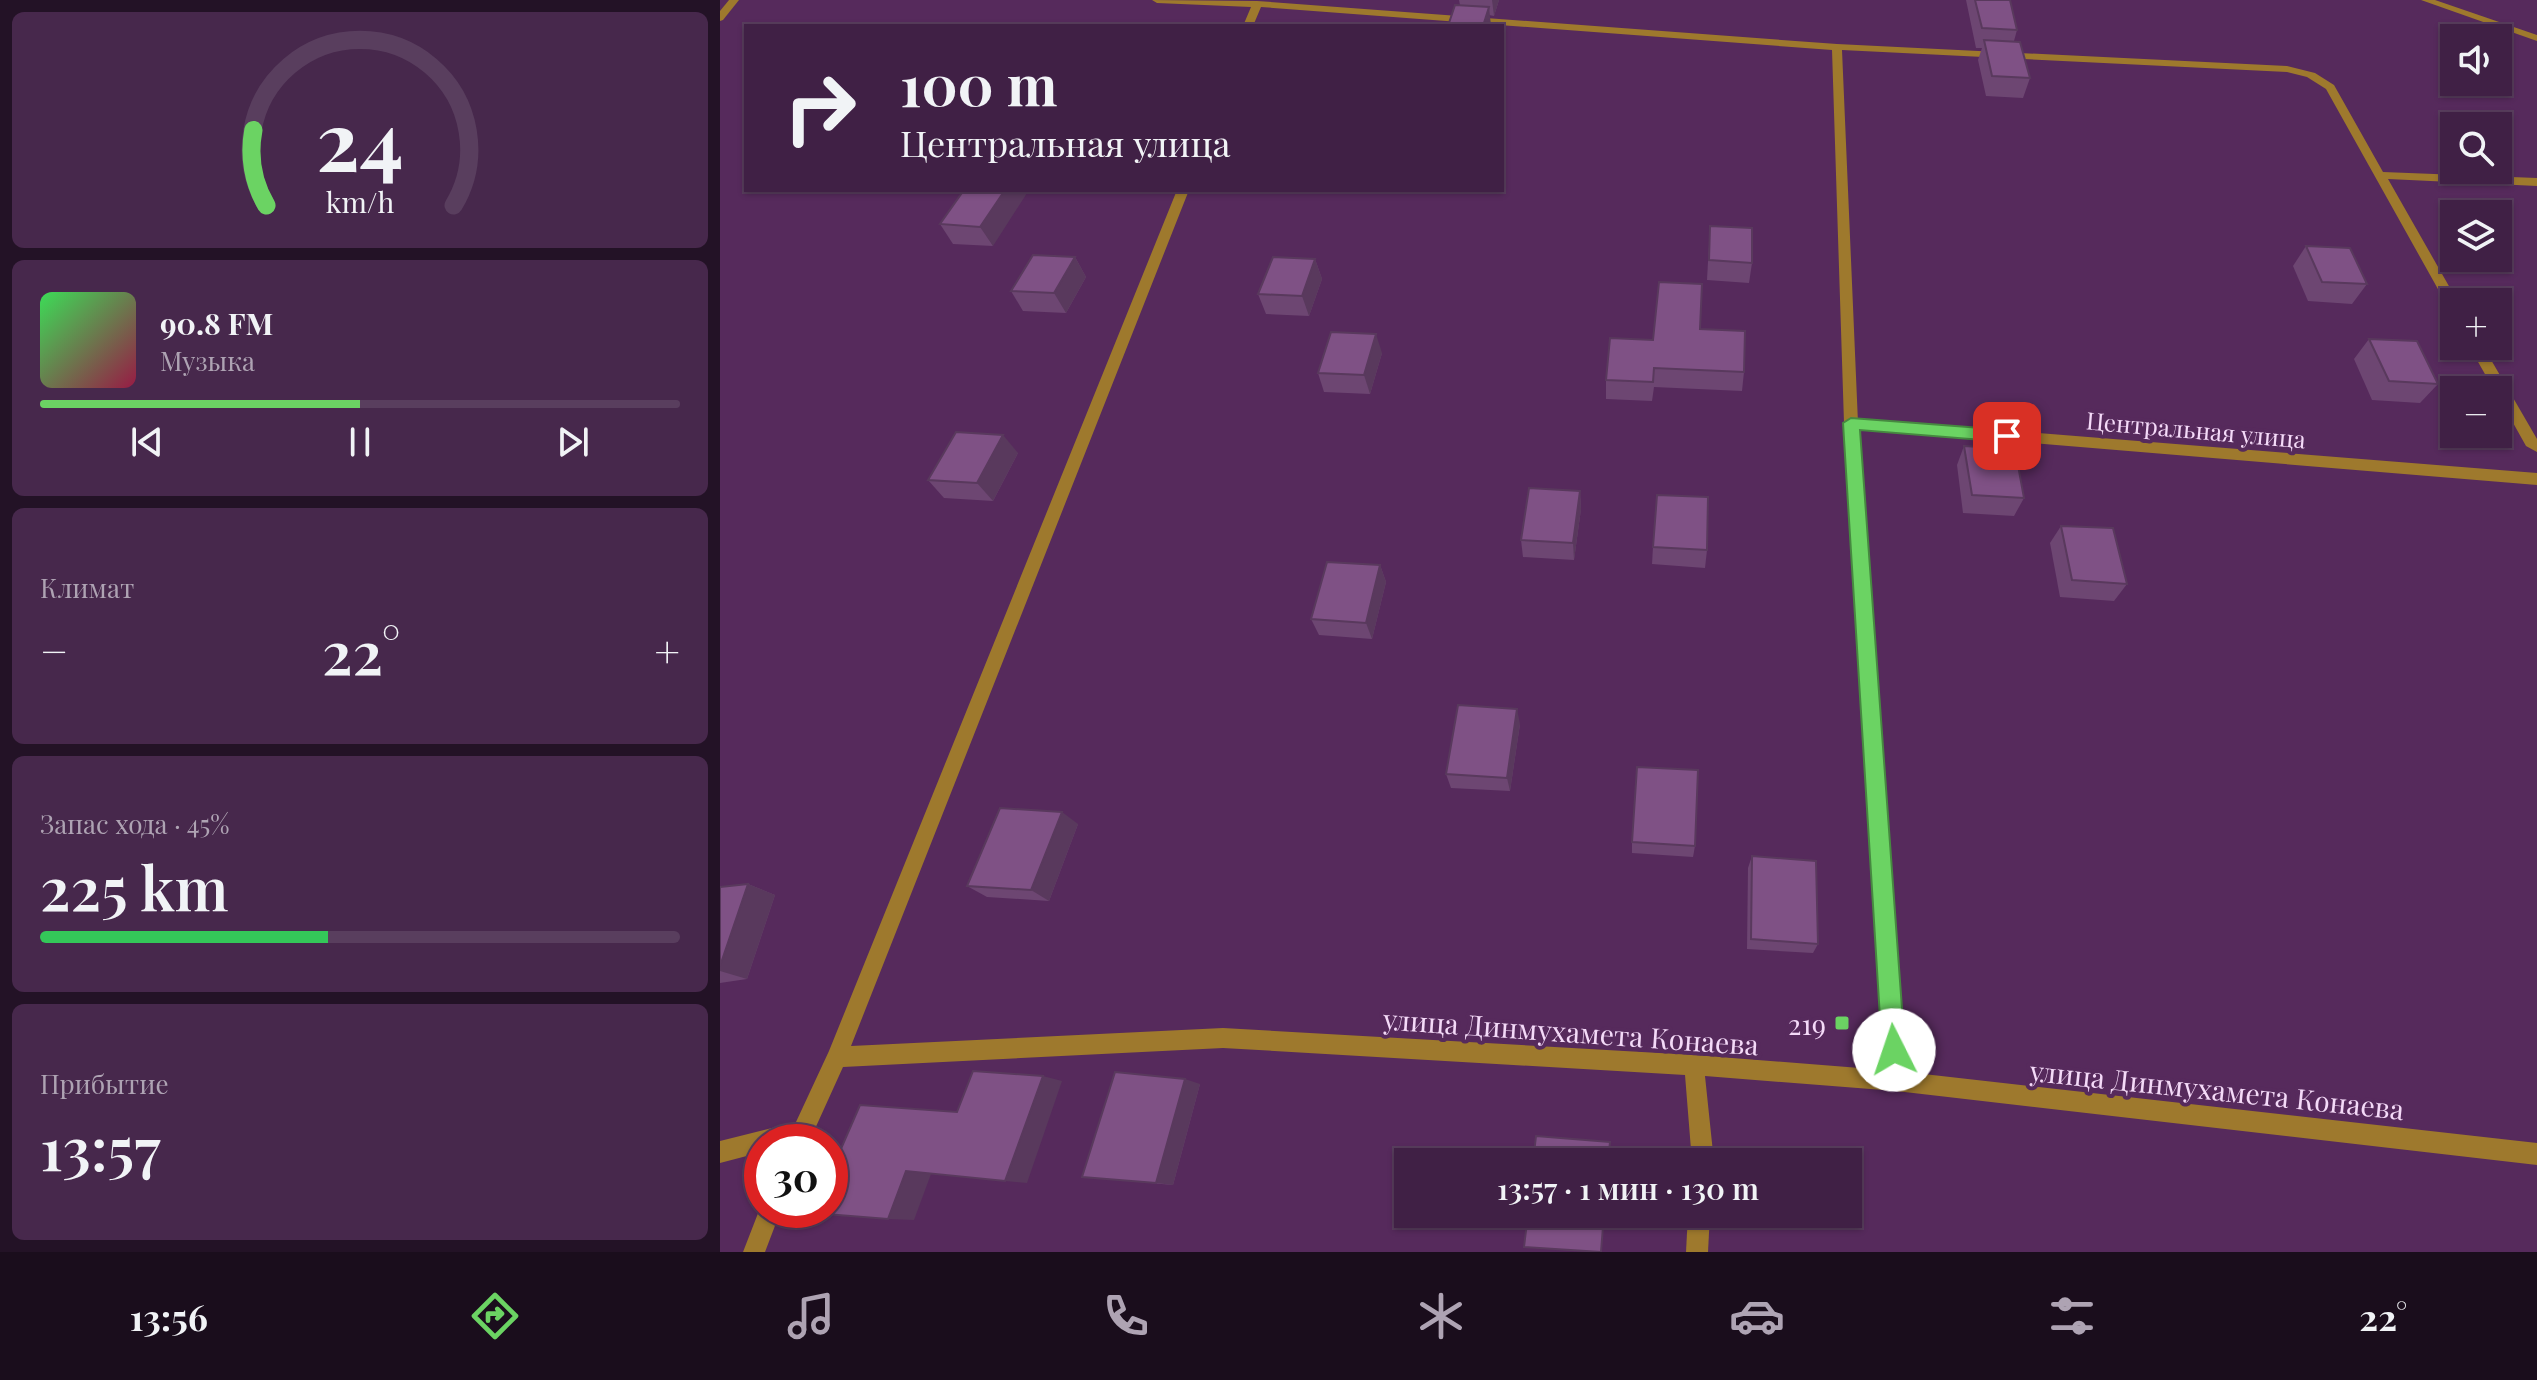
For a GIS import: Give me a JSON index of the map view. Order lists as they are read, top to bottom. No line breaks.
{"streets":{"street":["Центральная улица","улица Динмухамета Конаева"]},"places":{"transit":["219"]},"page":{"map_buttons":["+","−"],"turn":["100 m","Центральная улица"],"song":["90.8 FM","Музыка"],"tile":["Климат",["Запас хода · 45%","225 km"],["Прибытие","13:57"]],"heat":["−","22°","+"],"limit":"30","trip":"13:57 · 1 мин · 130 m","tabs":["13:56","22°"],"gauge":["24","km/h"]}}
